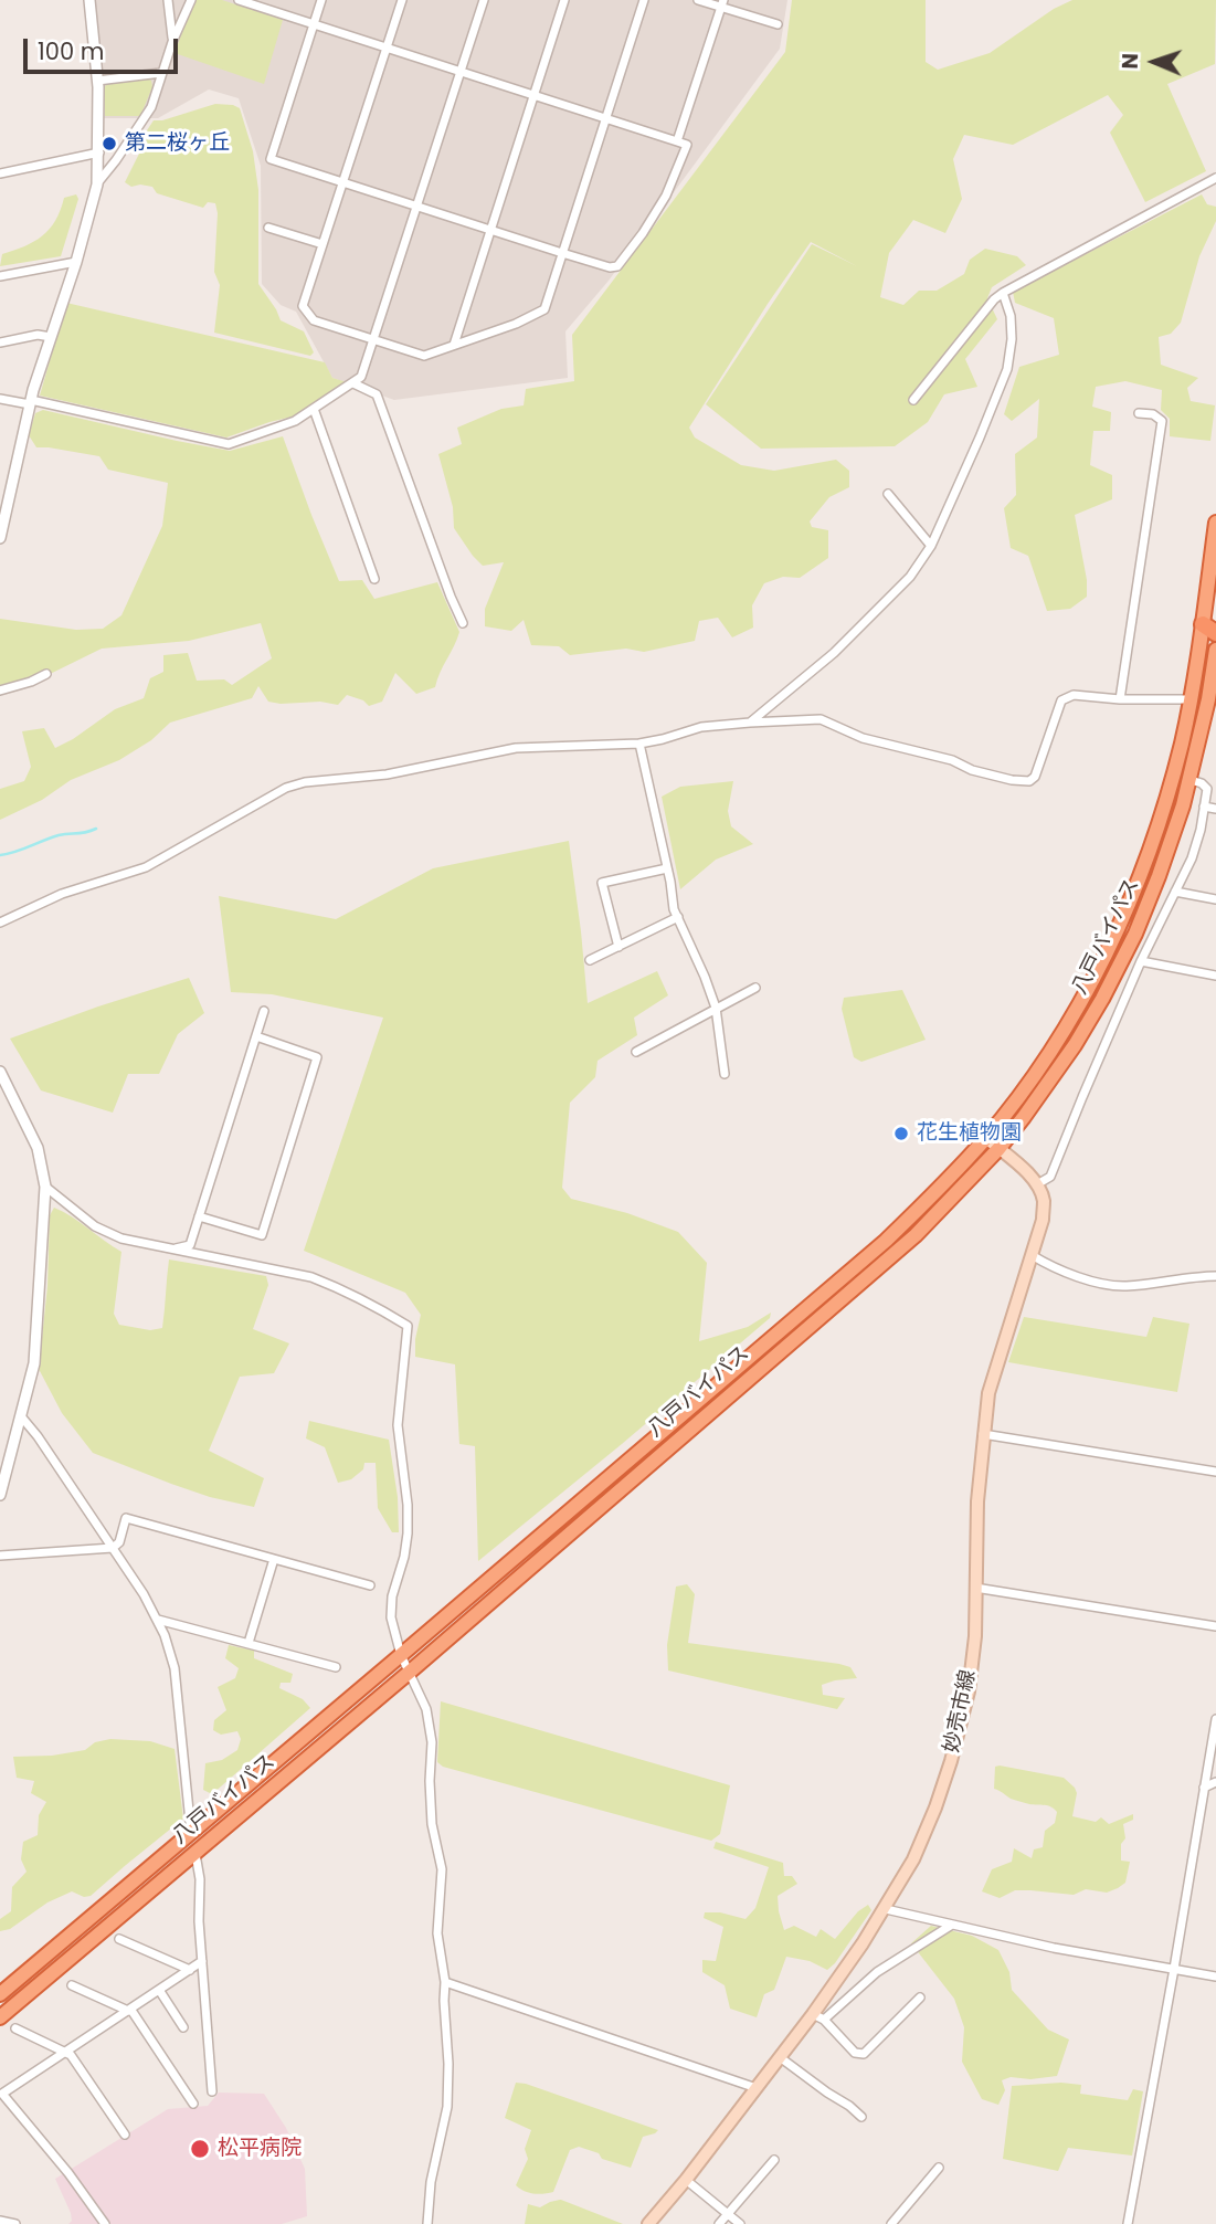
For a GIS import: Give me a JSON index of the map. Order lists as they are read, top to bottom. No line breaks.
{"streets":{"highway":["八戸バイパス"],"main road":["妙売市線"]},"places":["第二桜ヶ丘","花生植物園","松平病院"],"scale_bar":"100 m","north":"left"}
